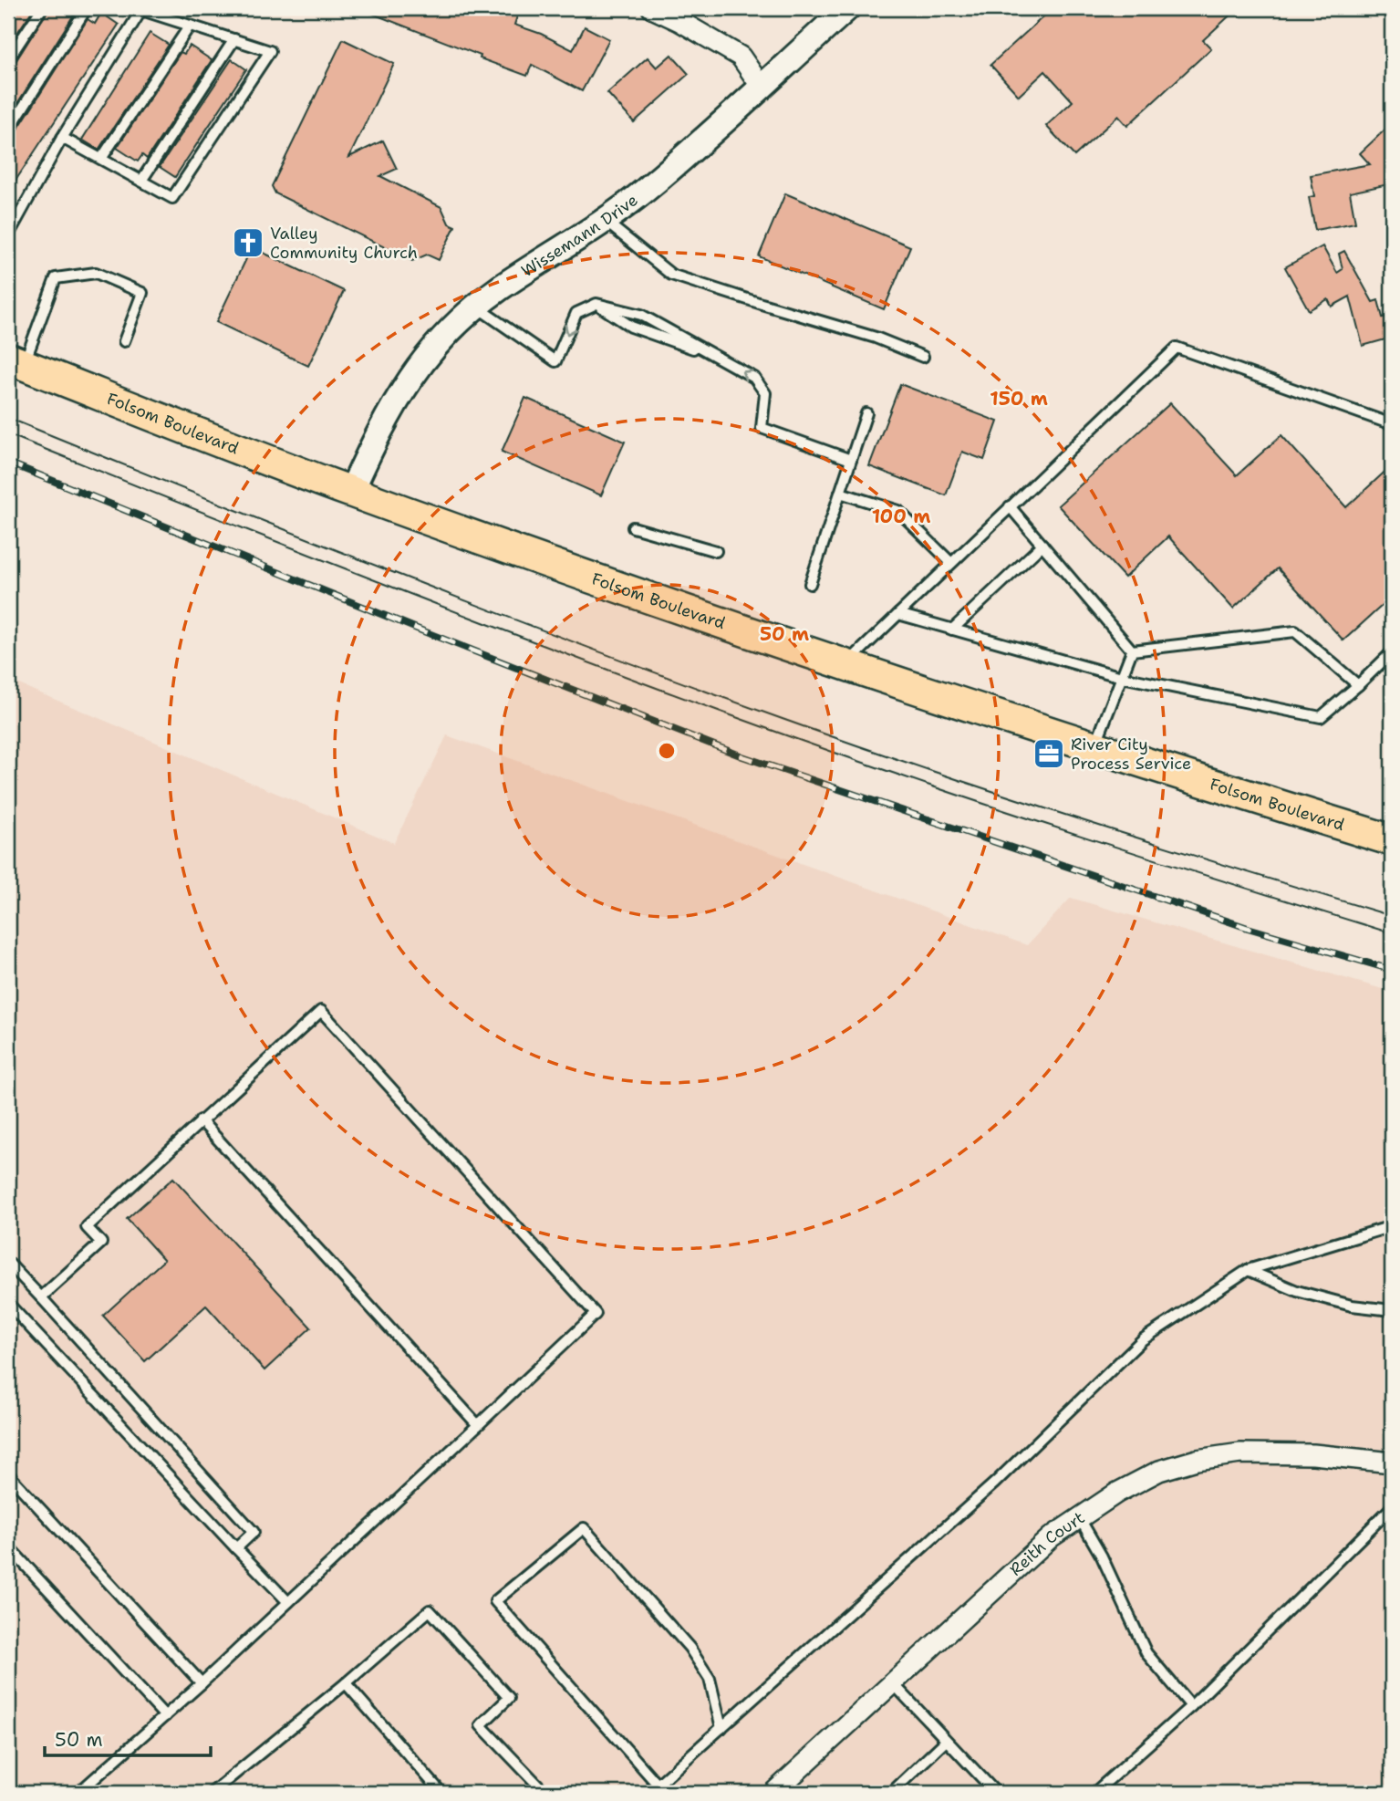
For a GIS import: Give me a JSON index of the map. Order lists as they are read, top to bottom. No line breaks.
{"streets":{"main road":["Folsom Boulevard"],"street":["Wissemann Drive","Reith Court"]},"crossings":[["Wissemann Drive","Folsom Boulevard"]],"places":{"church":["Valley Community Church"],"office":["River City Process Service"]},"scale_bar":"50 m","rings":["150 m","100 m","50 m"]}
